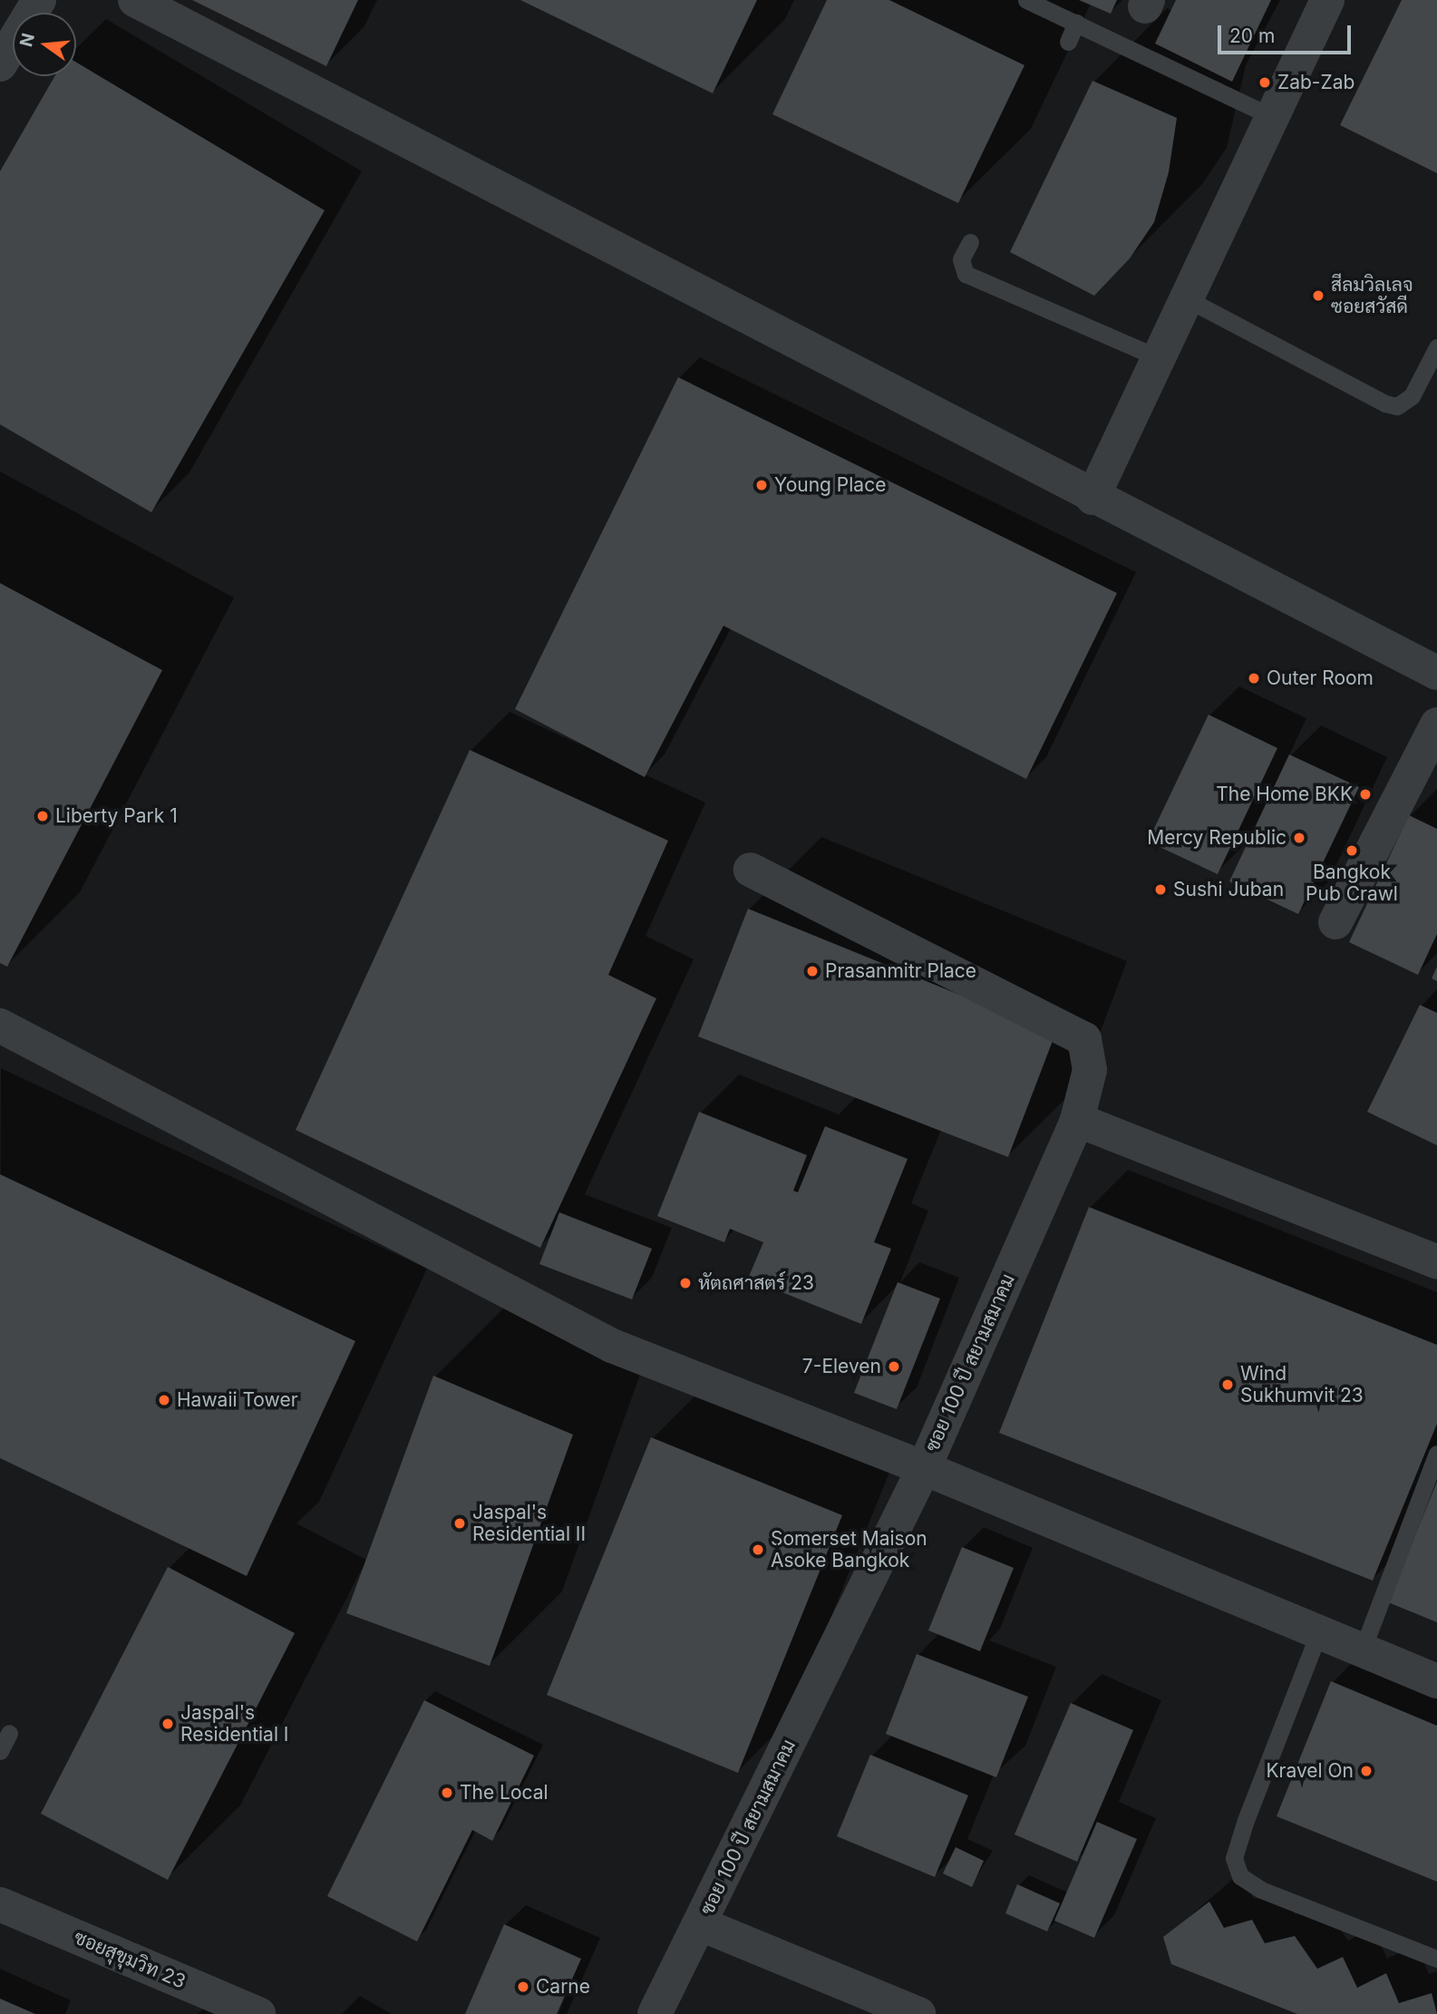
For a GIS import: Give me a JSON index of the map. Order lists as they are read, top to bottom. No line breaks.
{"streets":{"street":["ซอย 100 ปี สยามสมาคม","ซอยสุขุมวิท 23"]},"places":["Zab-Zab","สีลมวิลเลจ ซอยสวัสดี","Young Place","Outer Room","The Home BKK","Liberty Park 1","Mercy Republic","Bangkok Pub Crawl","Sushi Juban","Prasanmitr Place","หัตถศาสตร์ 23","7-Eleven","Wind Sukhumvit 23","Hawaii Tower","Jaspal's Residential II","Somerset Maison Asoke Bangkok","Jaspal's Residential I","Kravel On","The Local","Carne"],"scale_bar":"20 m","north":"left"}
